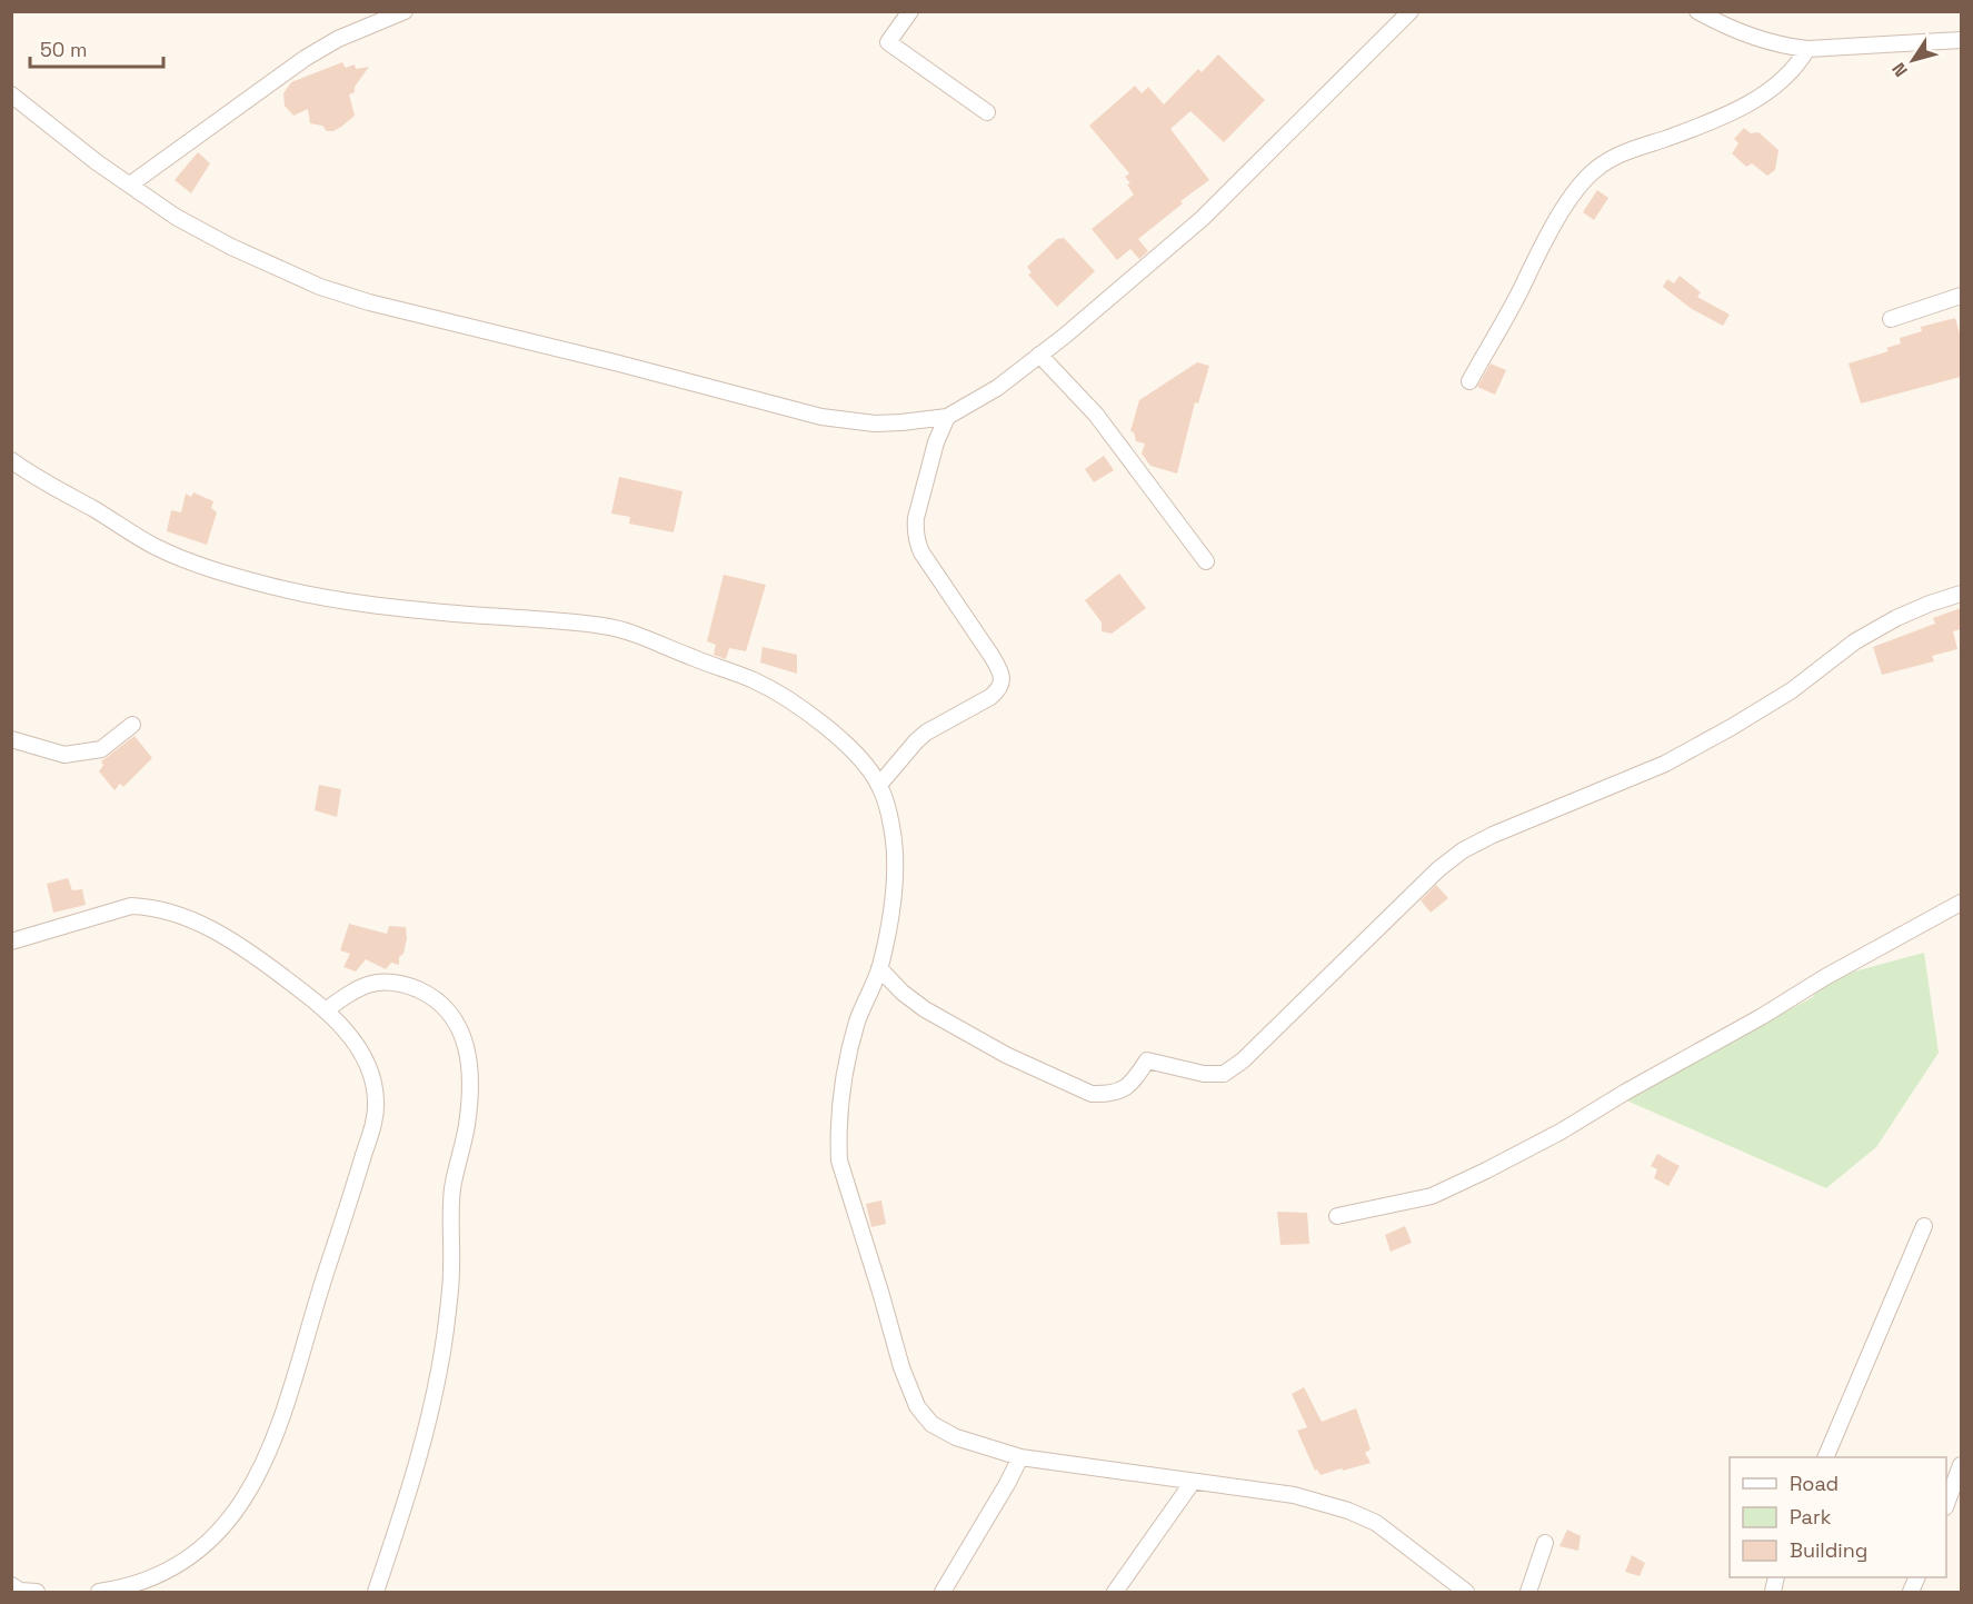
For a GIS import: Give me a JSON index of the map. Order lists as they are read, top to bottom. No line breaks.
{"legend":["Road","Park","Building"],"scale_bar":"50 m","north":"bottom left"}
